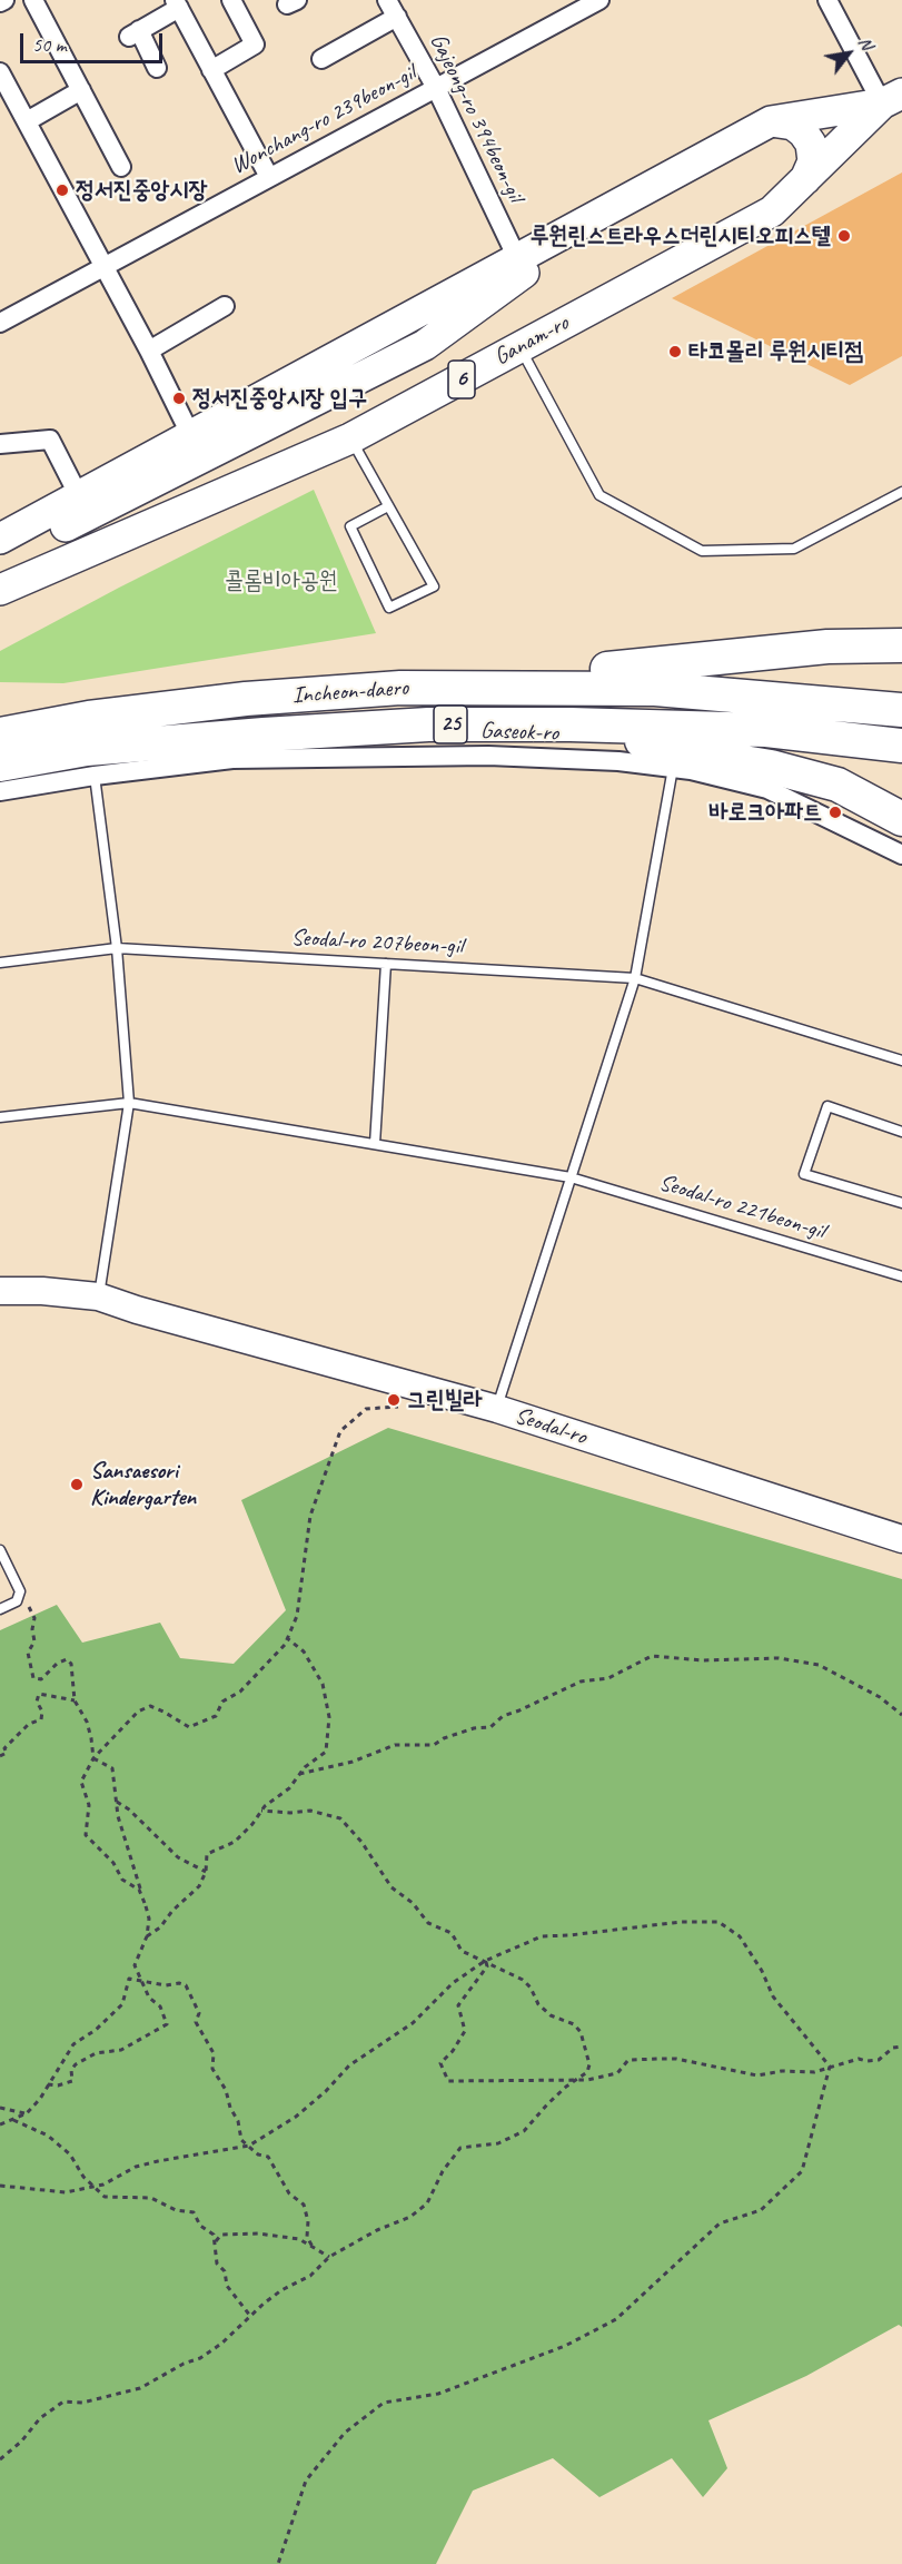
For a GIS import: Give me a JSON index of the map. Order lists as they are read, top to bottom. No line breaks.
{"streets":{"highway":["Incheon-daero","25"],"main road":["Ganam-ro","6"],"street":["Gajeong-ro 394beon-gil","Wonchang-ro 239beon-gil","Gaseok-ro","Seodal-ro"],"lane":["Seodal-ro 207beon-gil","Seodal-ro 221beon-gil"]},"crossings":[["Gajeong-ro 394beon-gil","Wonchang-ro 239beon-gil"]],"parks":["콜롬비아공원"],"places":["정서진중앙시장","루원린스트라우스더린시티오피스텔","타코몰리 루원시티점","정서진중앙시장 입구","바로크아파트","그린빌라","Sansaesori Kindergarten"],"scale_bar":"50 m","north":"top right"}
